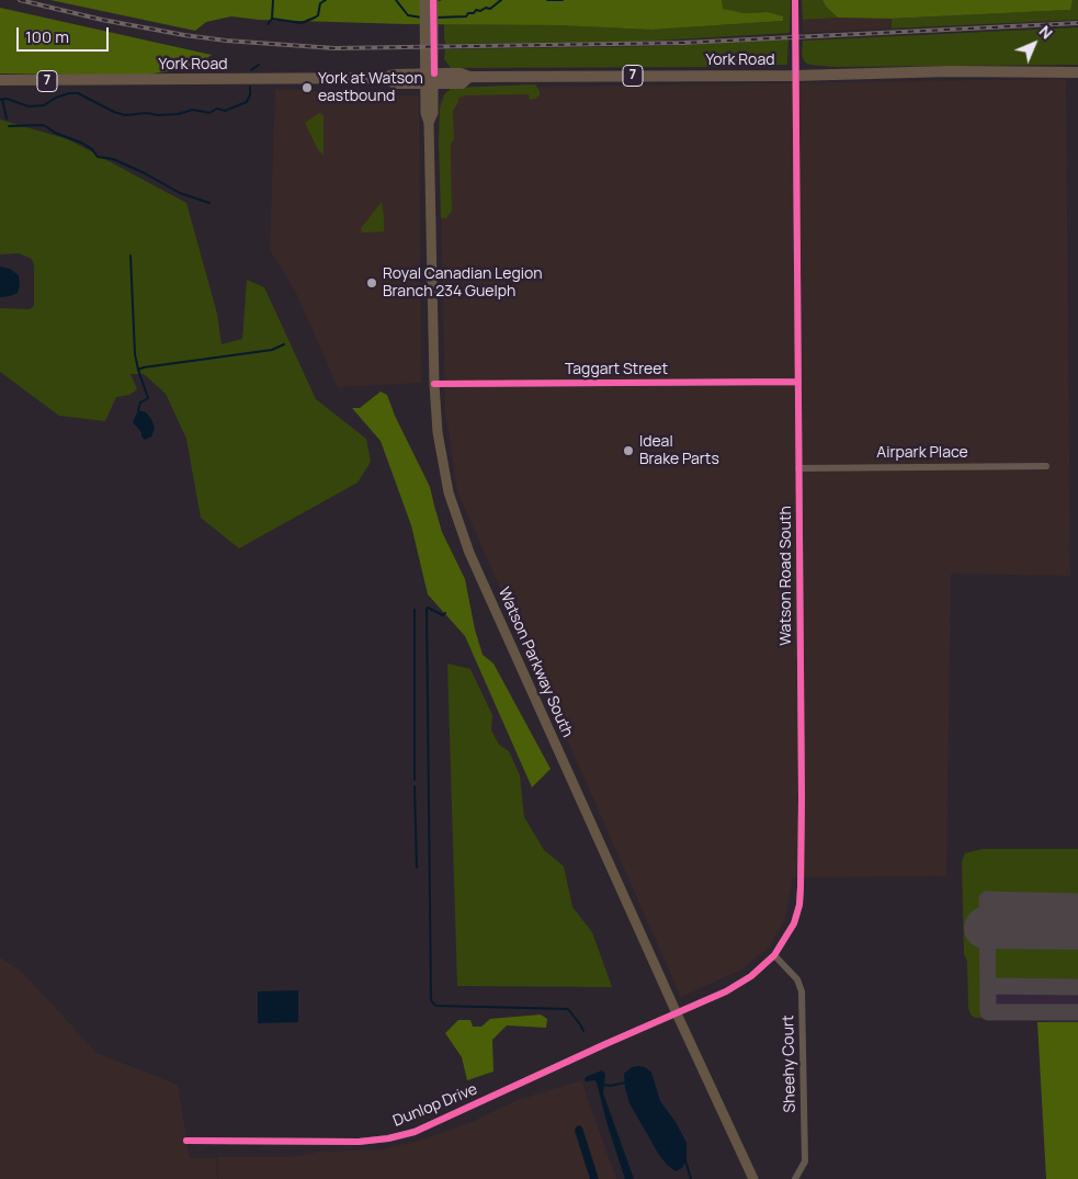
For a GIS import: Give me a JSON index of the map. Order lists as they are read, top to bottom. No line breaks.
{"streets":{"main road":["York Road","7","Watson Parkway South"],"street":["Taggart Street","Airpark Place","Watson Road South","Sheehy Court","Dunlop Drive"]},"crossings":[["York Road","Watson Road South"],["York Road","Watson Parkway South"],["Taggart Street","Watson Road South"],["Taggart Street","Watson Parkway South"],["Airpark Place","Watson Road South"],["Watson Road South","Watson Parkway South"],["Watson Road South","Sheehy Court"],["Watson Road South","Dunlop Drive"],["Watson Parkway South","Dunlop Drive"]],"places":["York at Watson eastbound","Royal Canadian Legion Branch 234 Guelph","Ideal Brake Parts"],"scale_bar":"100 m","north":"top right"}
